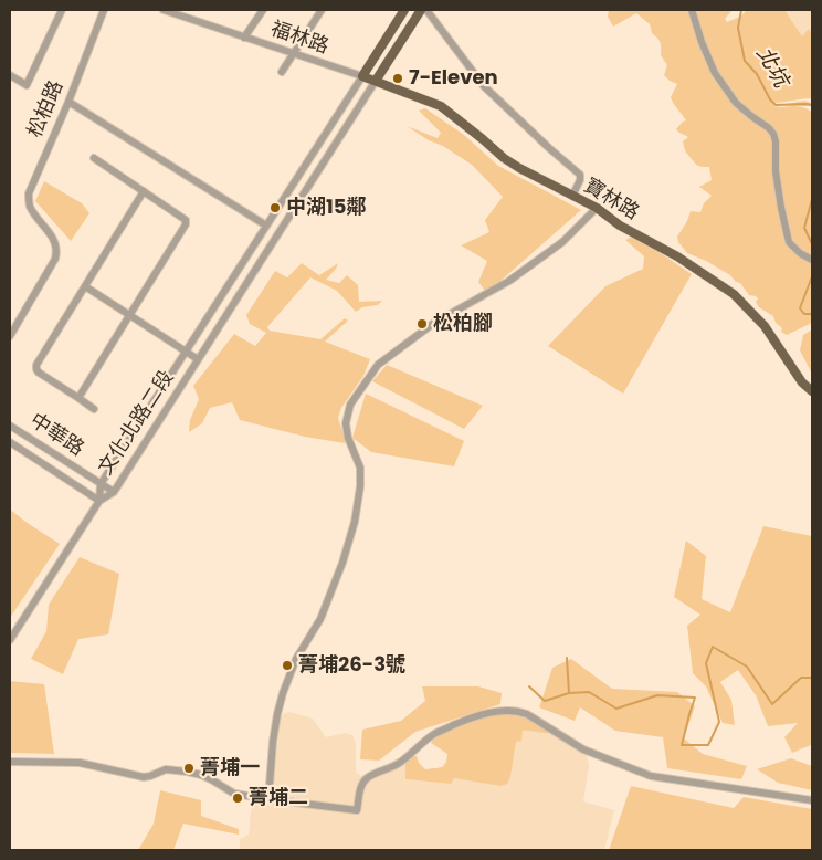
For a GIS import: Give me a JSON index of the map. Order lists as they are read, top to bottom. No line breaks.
{"streets":{"main road":["寶林路","文化北路二段"],"street":["福林路","松柏路","中華路"]},"crossings":[["福林路","寶林路"],["福林路","文化北路二段"],["寶林路","文化北路二段"],["文化北路二段","中華路"]],"water":["北坑"],"places":["7-Eleven","中湖15鄰","松柏腳","菁埔26-3號","菁埔一","菁埔二"]}
